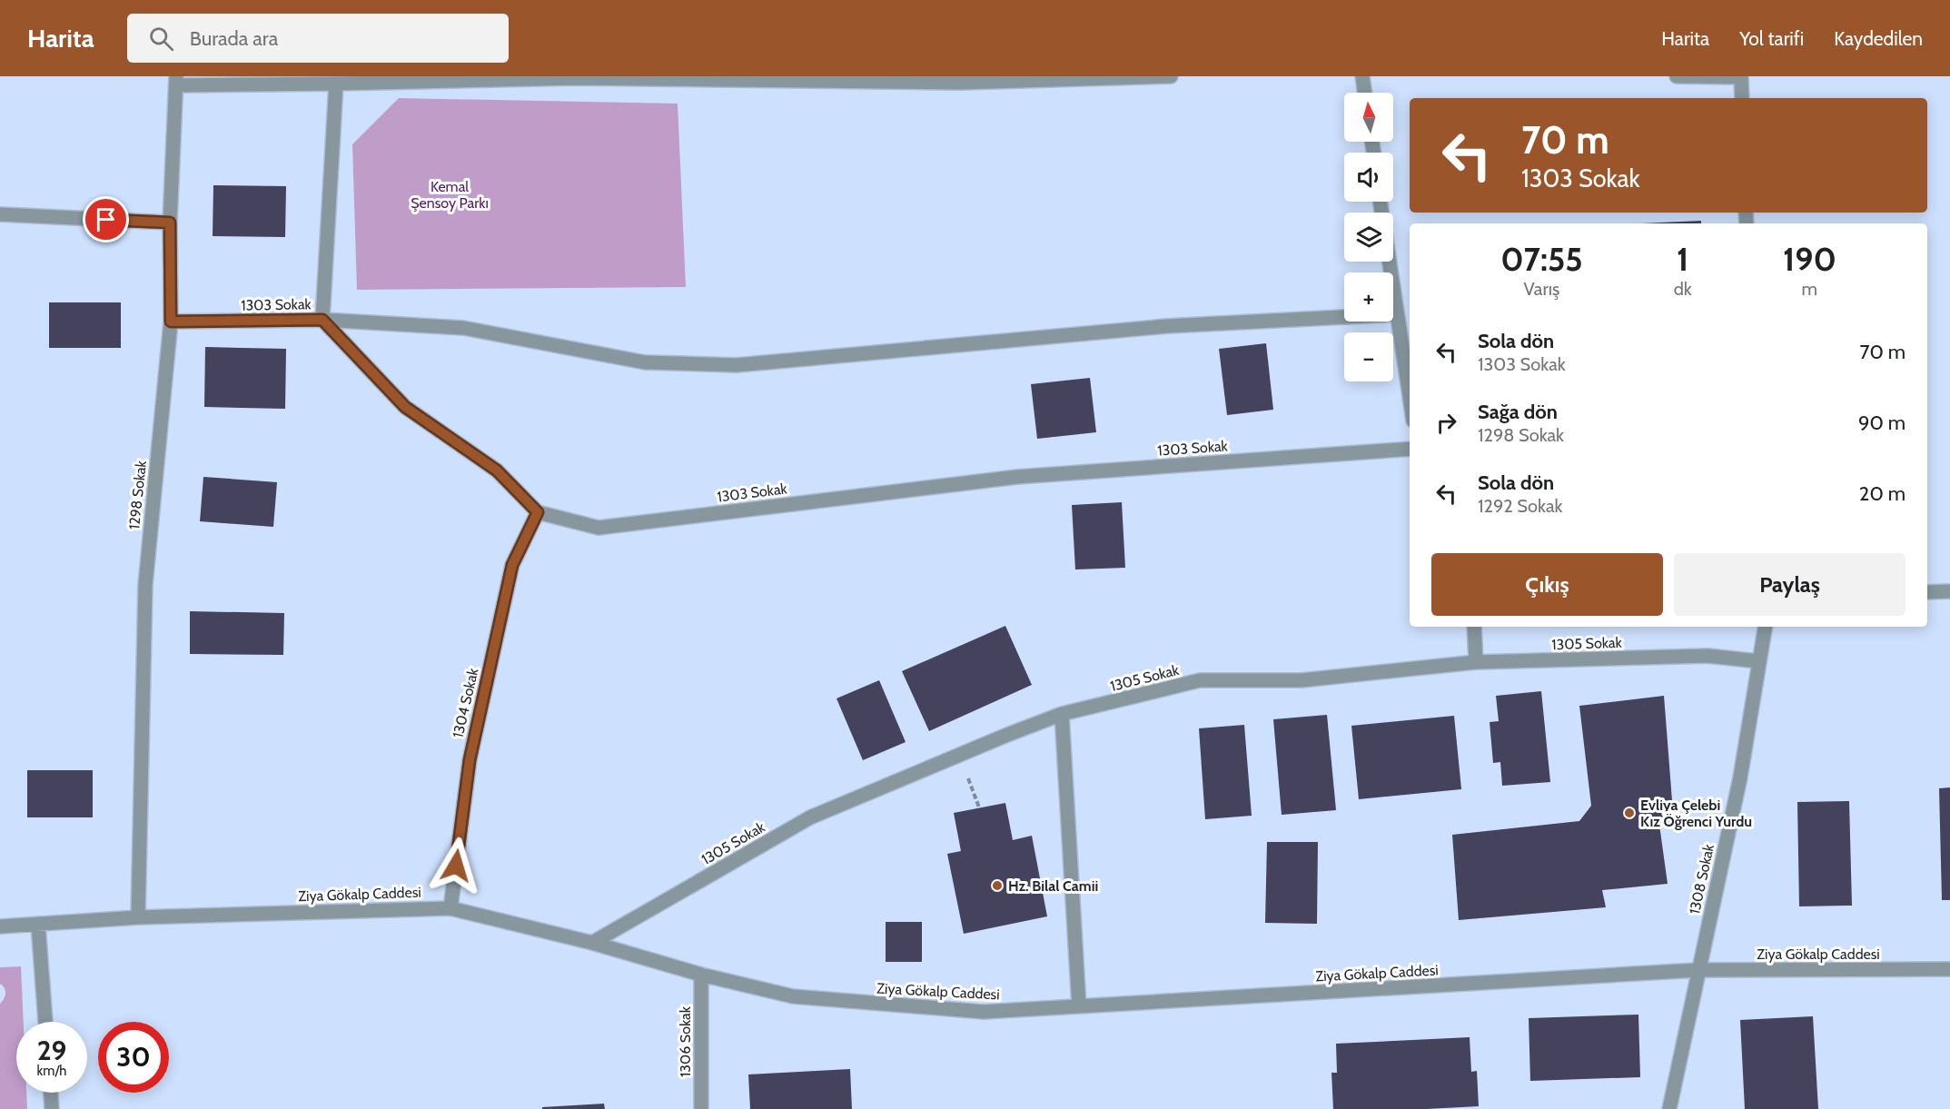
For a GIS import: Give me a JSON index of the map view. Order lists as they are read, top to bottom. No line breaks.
{"streets":{"street":["1303 Sokak","1298 Sokak","1305 Sokak","1304 Sokak","1308 Sokak","Ziya Gökalp Caddesi","1306 Sokak"]},"crossings":[["1303 Sokak","1298 Sokak"],["1303 Sokak","1304 Sokak"],["1298 Sokak","Ziya Gökalp Caddesi"],["1305 Sokak","1308 Sokak"],["1305 Sokak","Ziya Gökalp Caddesi"],["1304 Sokak","Ziya Gökalp Caddesi"],["1308 Sokak","Ziya Gökalp Caddesi"],["Ziya Gökalp Caddesi","1306 Sokak"]],"parks":["Kemal Şensoy Parkı"],"places":["Evliya Çelebi Kız Öğrenci Yurdu","Hz. Bilal Camii"],"north":"top","page":{"header":"Harita","search":"Burada ara","nav":["Harita","Yol tarifi","Kaydedilen"],"map_buttons":["+","−"],"turn":["70 m","1303 Sokak"],"eta":["07:55","Varış","1","dk","190","m"],"list":[{"name":"Sola dön","note":"1303 Sokak","value":"70 m"},{"name":"Sağa dön","note":"1298 Sokak","value":"90 m"},{"name":"Sola dön","note":"1292 Sokak","value":"20 m"}],"buttons":["Çıkış","Paylaş"],"speed":"29 km/h","limit":"30"}}
